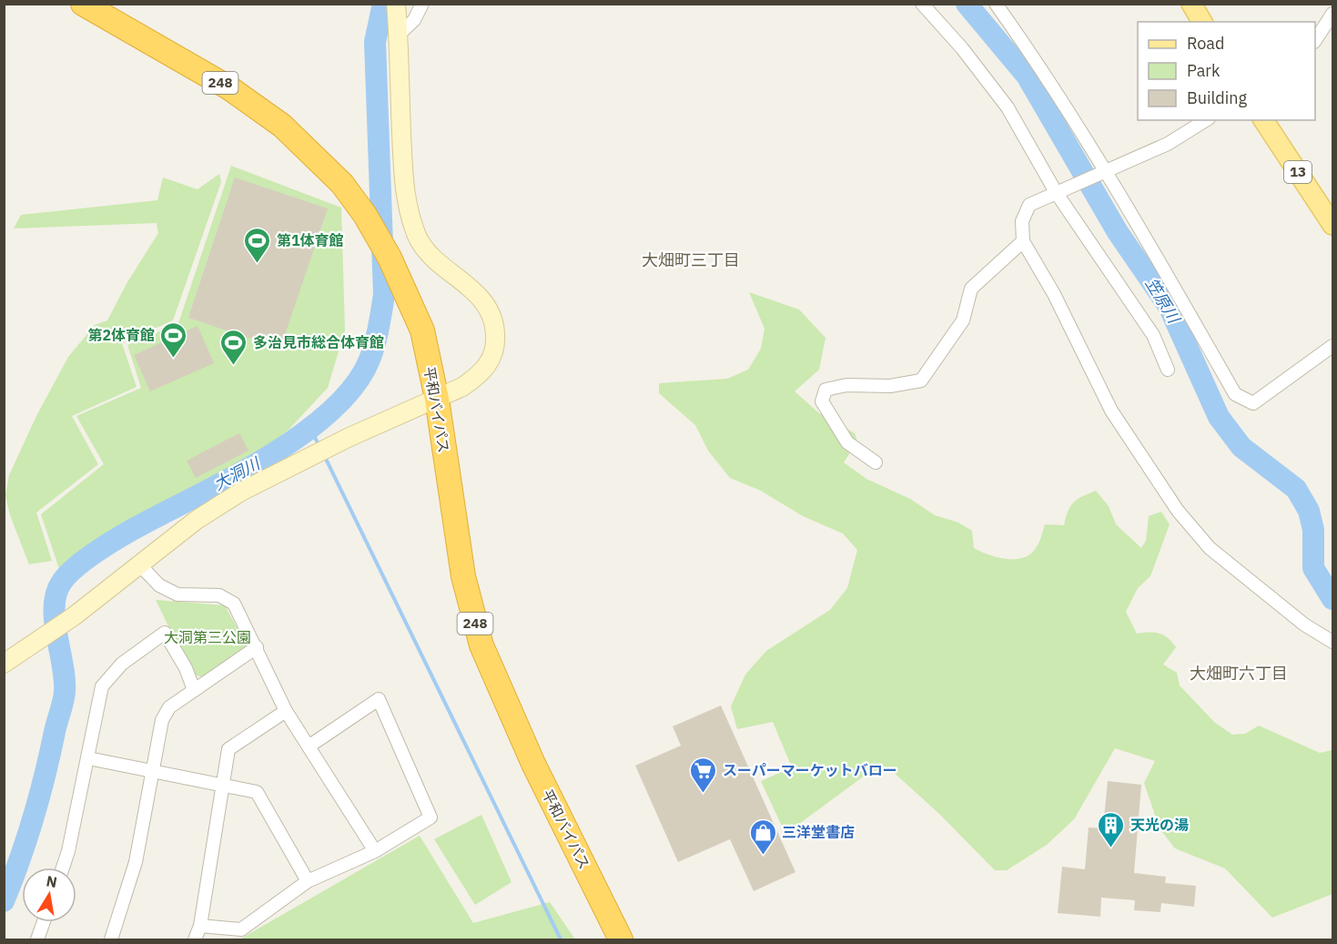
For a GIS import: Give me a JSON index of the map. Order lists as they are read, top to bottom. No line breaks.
{"streets":{"highway":["248","平和バイパス"],"main road":["13"]},"districts":["大畑町三丁目","大畑町六丁目"],"water":["笠原川","大洞川"],"parks":["大洞第三公園"],"places":{"sports":["第1体育館","第2体育館","多治見市総合体育館"],"supermarket":["スーパーマーケットバロー"],"building":["天光の湯"],"shop":["三洋堂書店"]},"legend":["Road","Park","Building"],"north":"top"}
